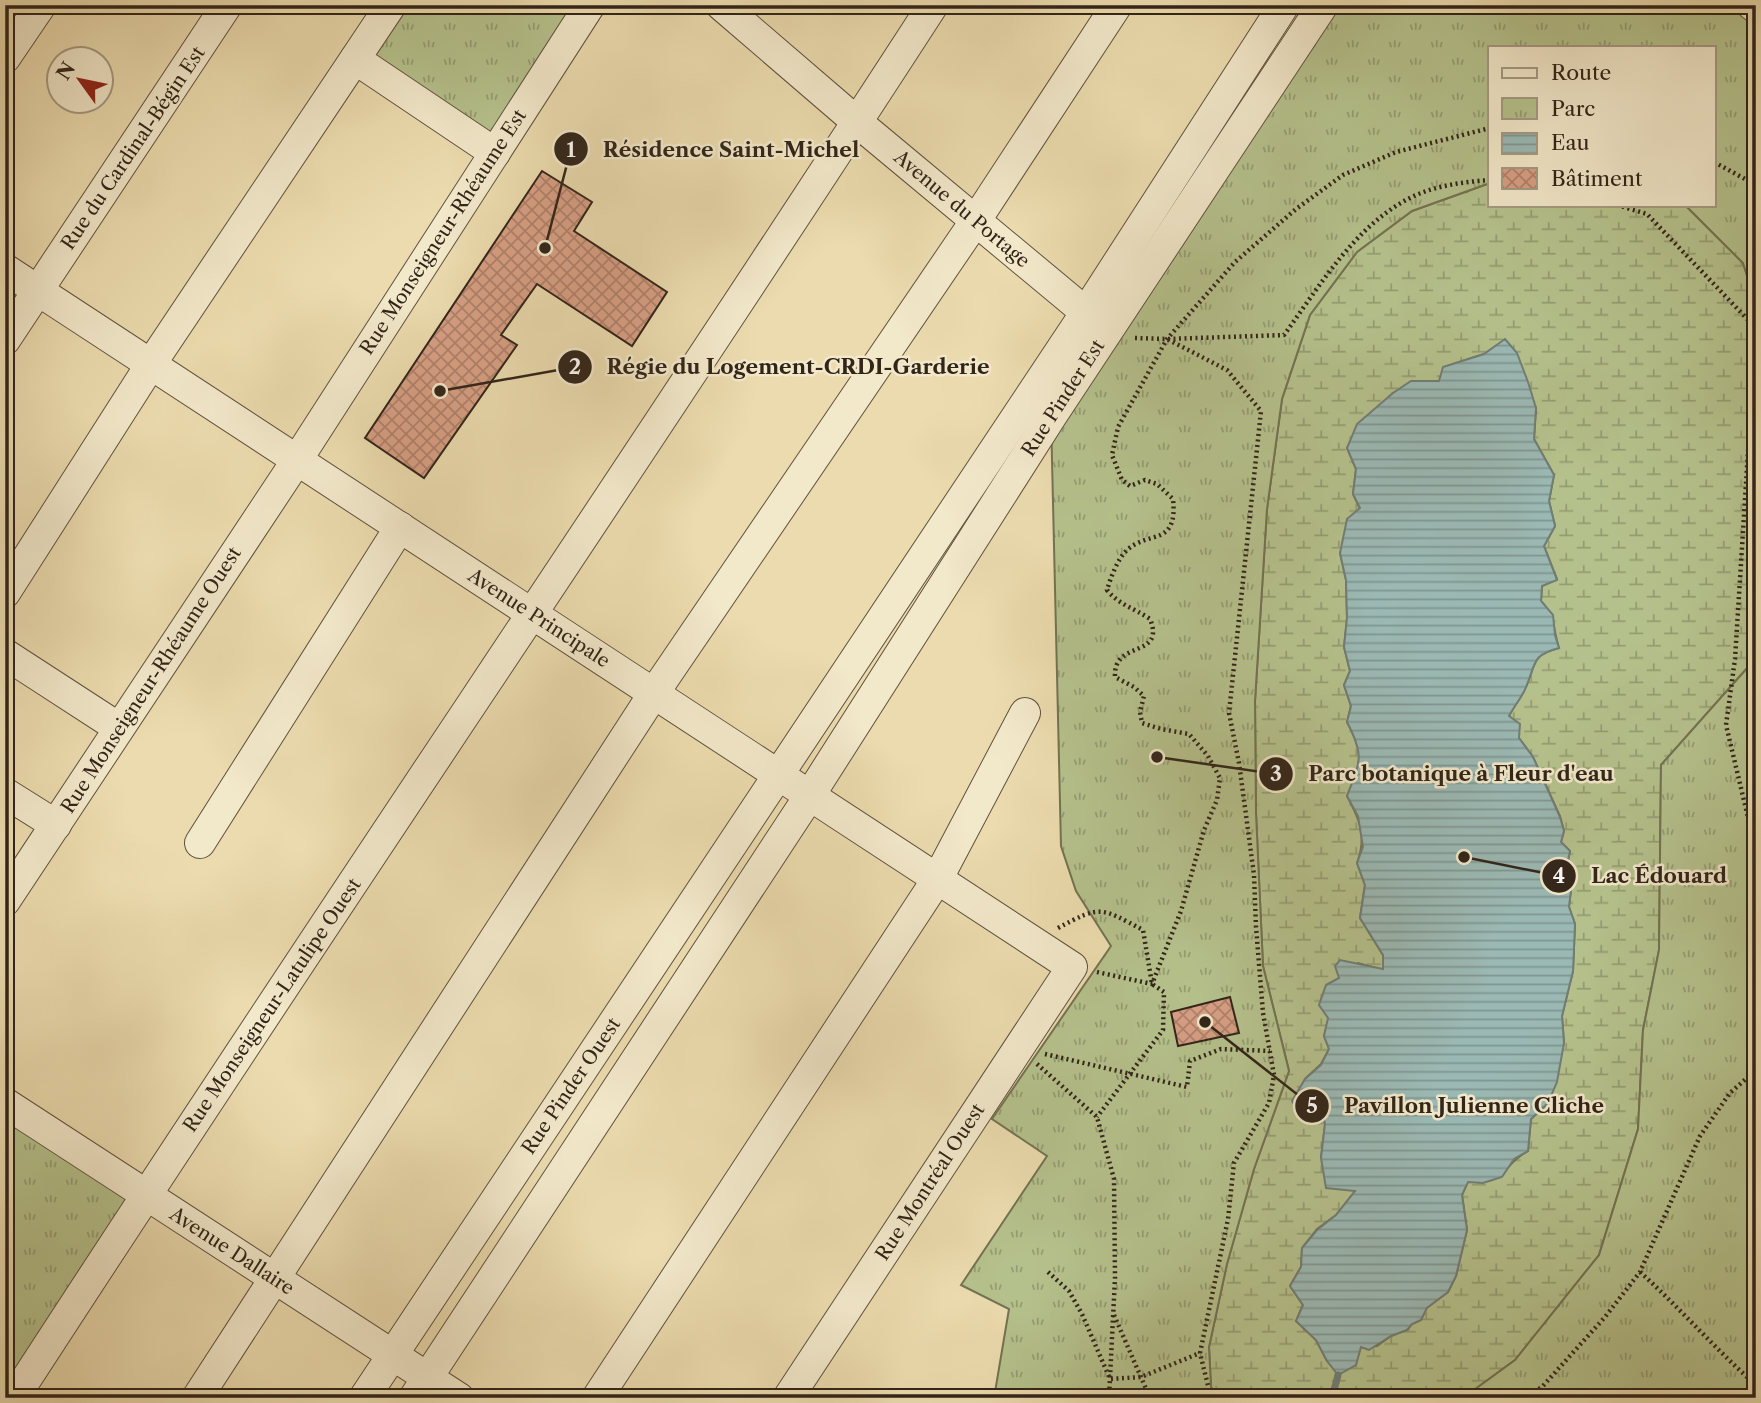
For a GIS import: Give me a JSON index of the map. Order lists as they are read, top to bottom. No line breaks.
{"streets":{"street":["Rue du Cardinal-Bégin Est","Avenue du Portage","Rue Monseigneur-Rhéaume Est","Rue Pinder Est","Avenue Principale","Rue Monseigneur-Rhéaume Ouest","Rue Monseigneur-Latulipe Ouest","Rue Pinder Ouest","Rue Montréal Ouest","Avenue Dallaire"]},"crossings":[["Rue du Cardinal-Bégin Est","Avenue Principale"],["Avenue du Portage","Rue Pinder Est"],["Avenue du Portage","Rue Monseigneur-Latulipe Ouest"],["Rue Monseigneur-Rhéaume Est","Avenue Principale"],["Rue Monseigneur-Rhéaume Est","Rue Monseigneur-Rhéaume Ouest"],["Rue Pinder Est","Avenue Principale"],["Rue Pinder Est","Rue Pinder Ouest"],["Avenue Principale","Rue Monseigneur-Rhéaume Ouest"],["Avenue Principale","Rue Monseigneur-Latulipe Ouest"],["Avenue Principale","Rue Pinder Ouest"],["Avenue Principale","Rue Montréal Ouest"],["Rue Monseigneur-Latulipe Ouest","Avenue Dallaire"],["Rue Pinder Ouest","Avenue Dallaire"]],"places":["Résidence Saint-Michel","Régie du Logement-CRDI-Garderie","Parc botanique à Fleur d'eau","Lac Édouard","Pavillon Julienne Cliche"],"legend":["Route","Parc","Eau","Bâtiment"],"north":"top left"}
